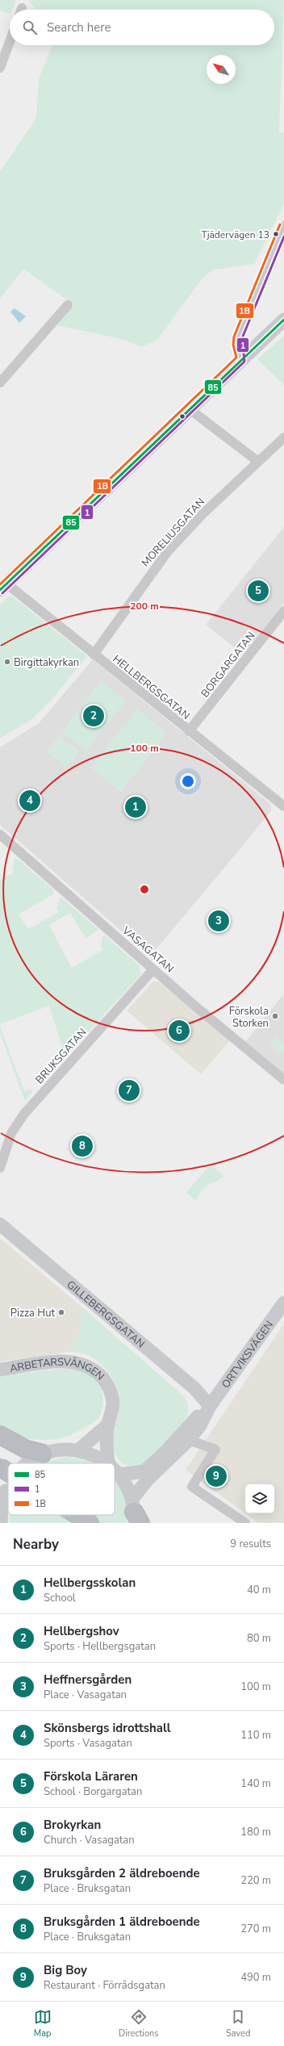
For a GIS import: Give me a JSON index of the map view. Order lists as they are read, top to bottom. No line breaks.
{"streets":{"street":["MORELIUSGATAN","BORGARGATAN","HELLBERGSGATAN","VASAGATAN","BRUKSGATAN","GILLEBERGSGATAN","ORTVIKSVÄGEN","ARBETARSVÄNGEN"]},"crossings":[["MORELIUSGATAN","HELLBERGSGATAN"],["BORGARGATAN","HELLBERGSGATAN"],["VASAGATAN","BRUKSGATAN"],["GILLEBERGSGATAN","ORTVIKSVÄGEN"]],"places":["Tjädervägen 13","Birgittakyrkan","Förskola Storken","Pizza Hut"],"lines":["transit line 1B","transit line 1","transit line 85"],"legend":["85","1","1B"],"north":"top left","page":{"search":"Search here","pins":["5","2","4","1","3","6","7","8","9"],"heading":["Nearby","9 results"],"list":[{"mark":"1","name":"Hellbergsskolan","note":"School","value":"40 m"},{"mark":"2","name":"Hellbergshov","note":"Sports · Hellbergsgatan","value":"80 m"},{"mark":"3","name":"Heffnersgården","note":"Place · Vasagatan","value":"100 m"},{"mark":"4","name":"Skönsbergs idrottshall","note":"Sports · Vasagatan","value":"110 m"},{"mark":"5","name":"Förskola Läraren","note":"School · Borgargatan","value":"140 m"},{"mark":"6","name":"Brokyrkan","note":"Church · Vasagatan","value":"180 m"},{"mark":"7","name":"Bruksgården 2 äldreboende","note":"Place · Bruksgatan","value":"220 m"},{"mark":"8","name":"Bruksgården 1 äldreboende","note":"Place · Bruksgatan","value":"270 m"},{"mark":"9","name":"Big Boy","note":"Restaurant · Förrådsgatan","value":"490 m"}],"nav":["Map","Directions","Saved"]},"rings":["200 m","100 m"]}
